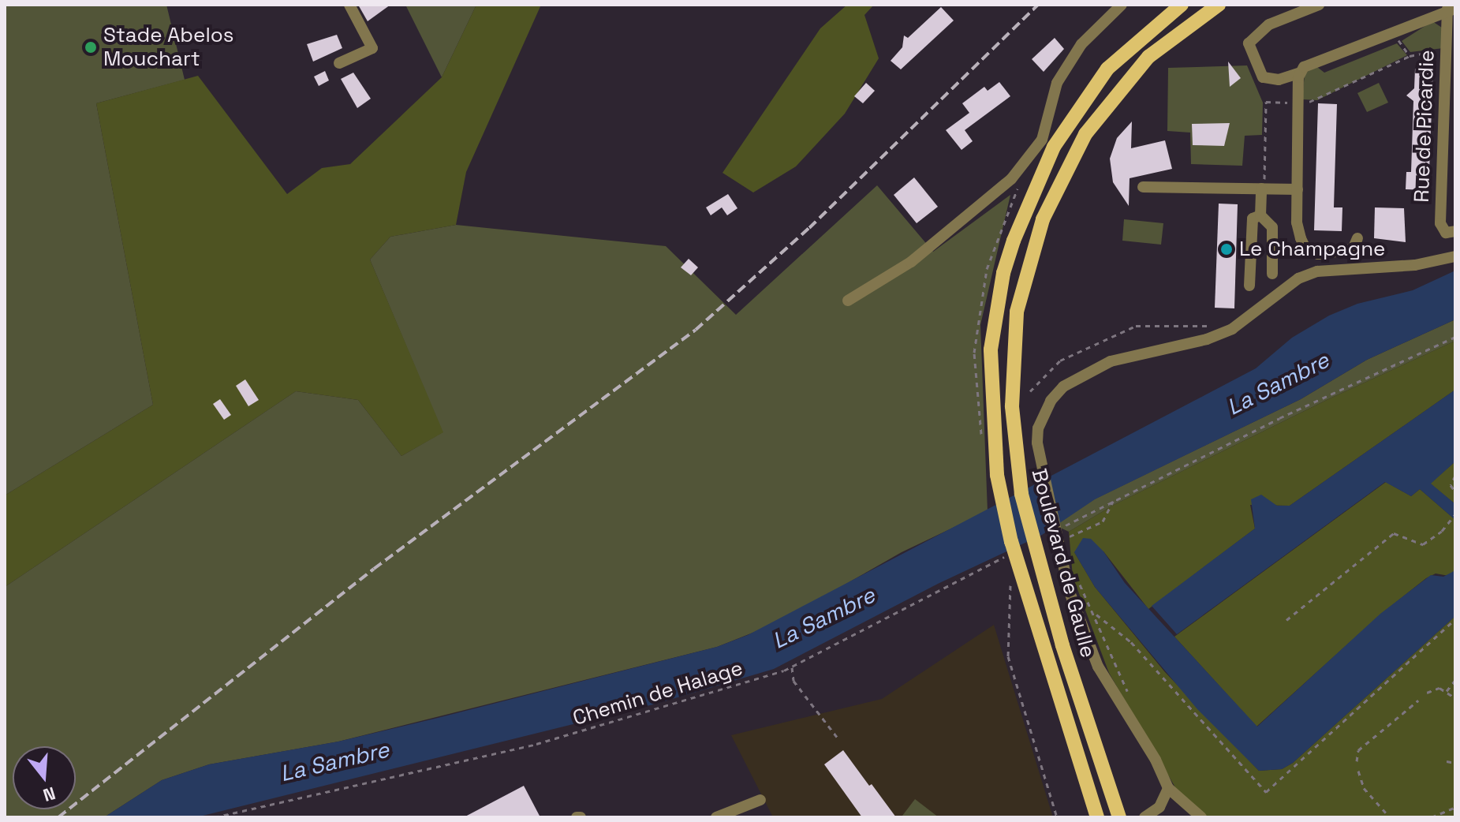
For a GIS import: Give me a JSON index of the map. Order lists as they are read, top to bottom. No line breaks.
{"streets":{"main road":["Boulevard de Gaulle"],"street":["Rue de Picardie"],"path":["Chemin de Halage"]},"water":["La Sambre"],"places":["Stade Abelos Mouchart","Le Champagne"],"north":"bottom"}
